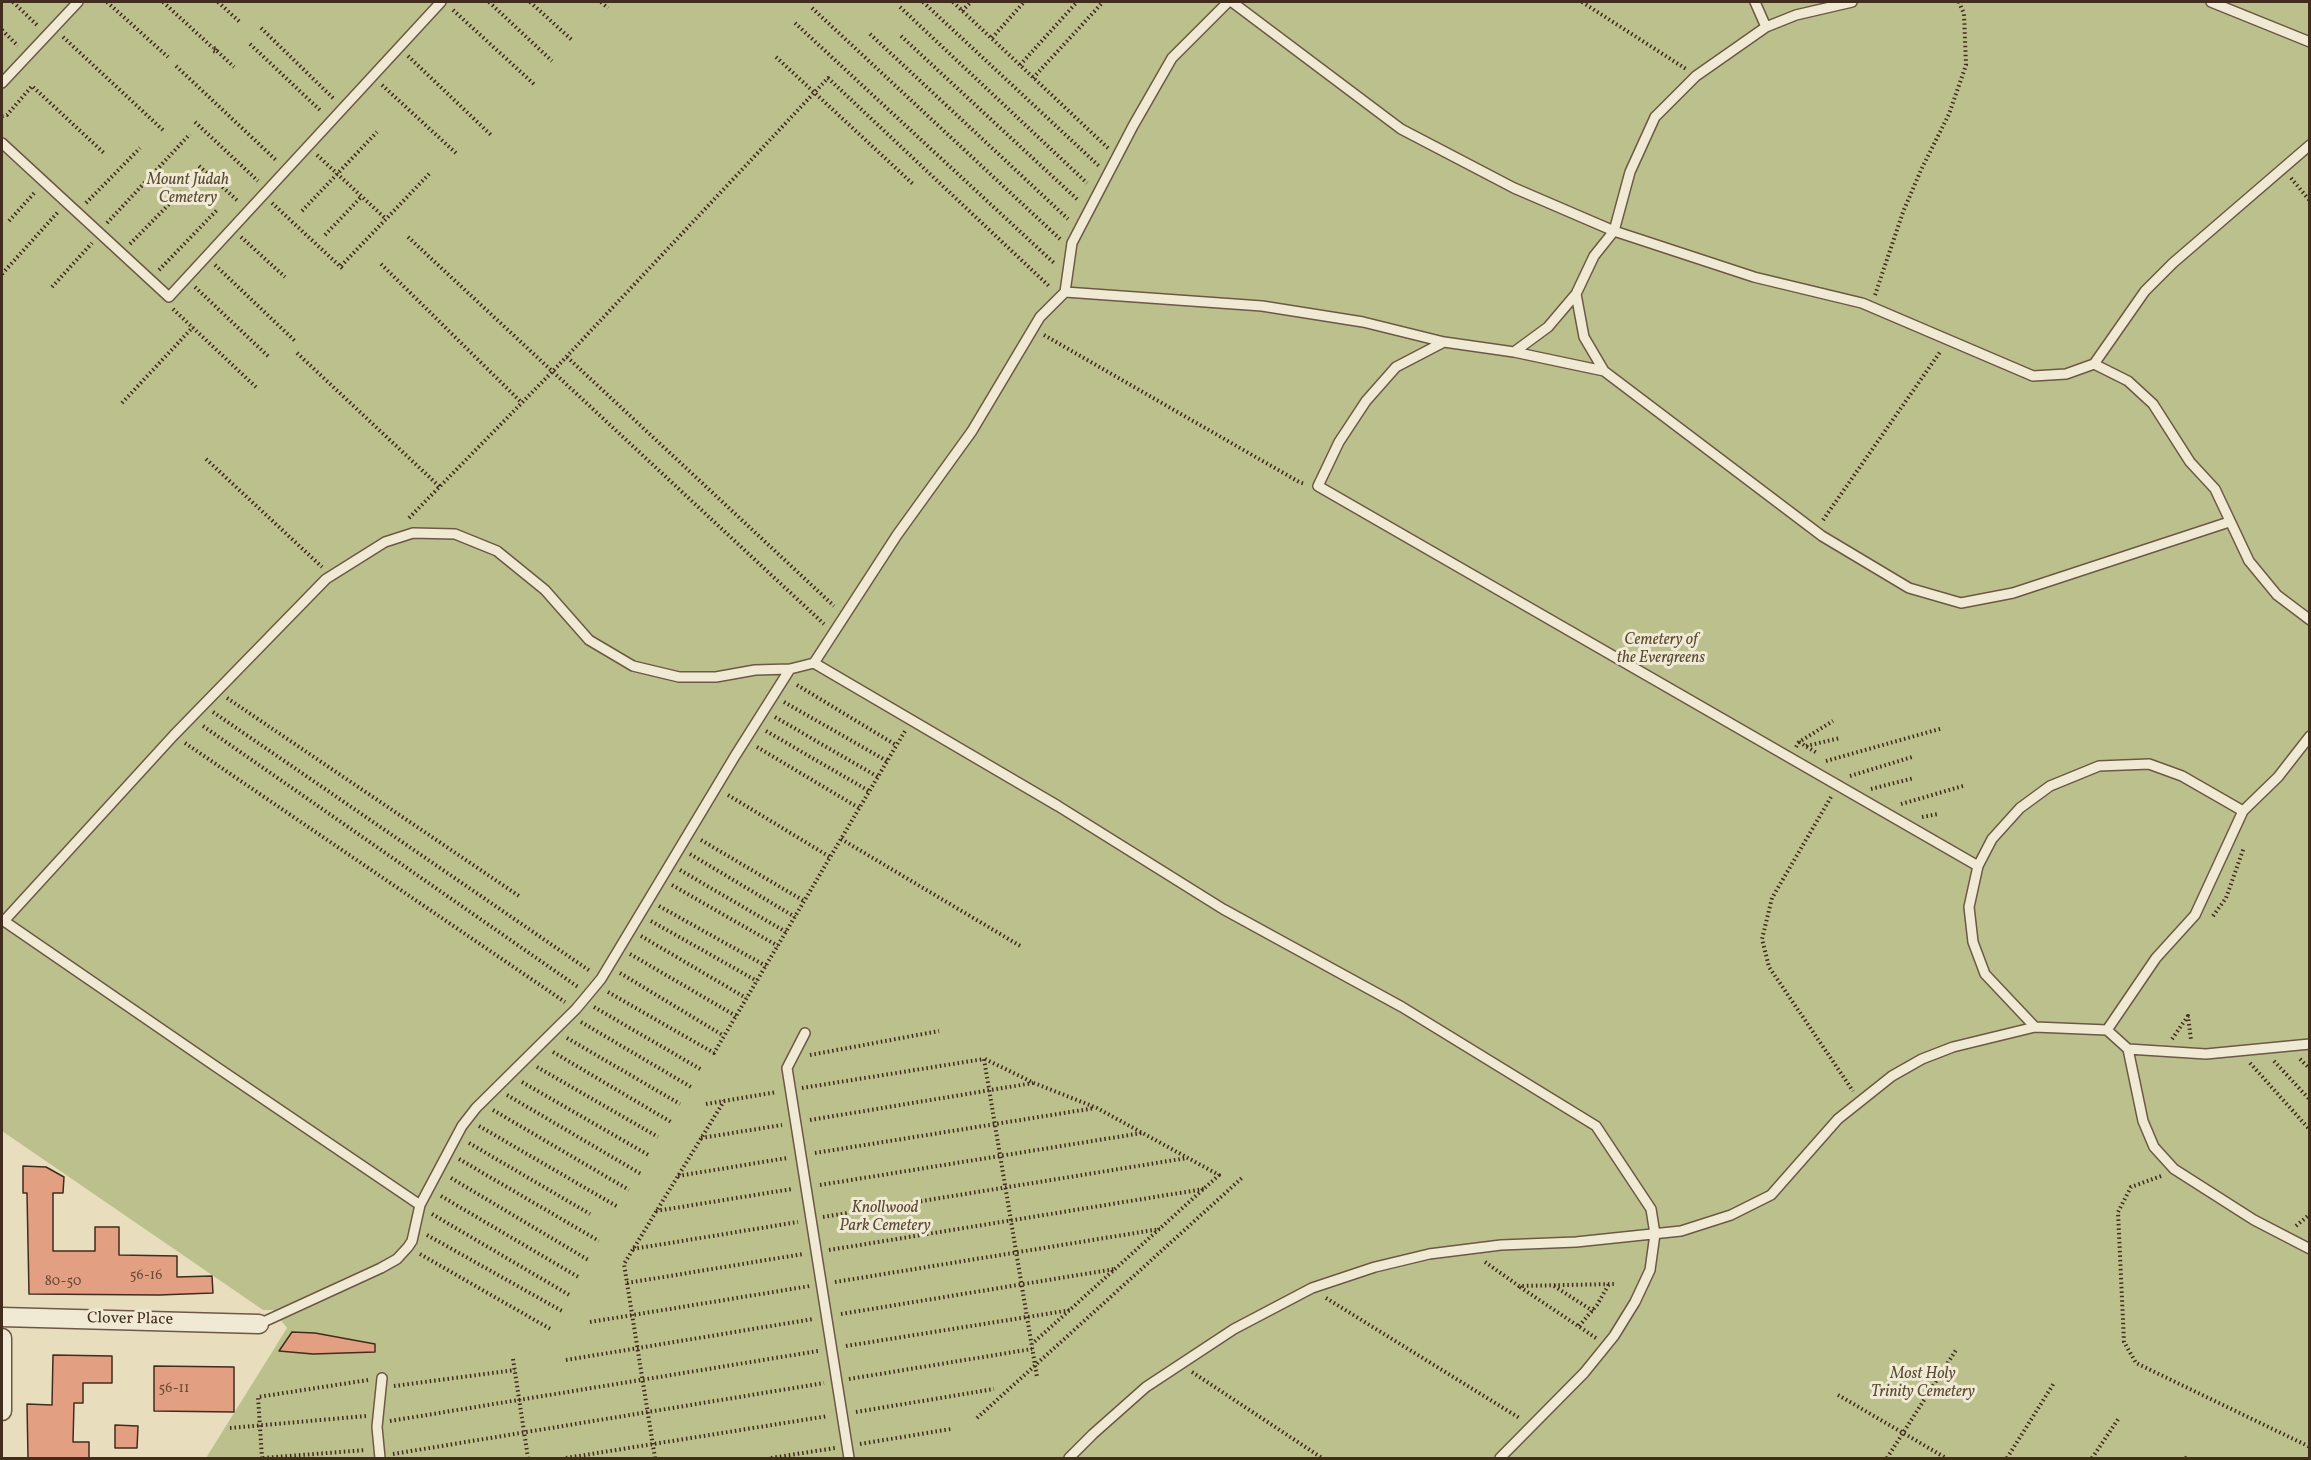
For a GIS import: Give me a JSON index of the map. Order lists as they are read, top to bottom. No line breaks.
{"streets":{"street":["Clover Place"]},"parks":["Mount Judah Cemetery","Cemetery of the Evergreens","Knollwood Park Cemetery","Most Holy Trinity Cemetery"],"house_numbers":["56-16","80-50","56-11"]}
